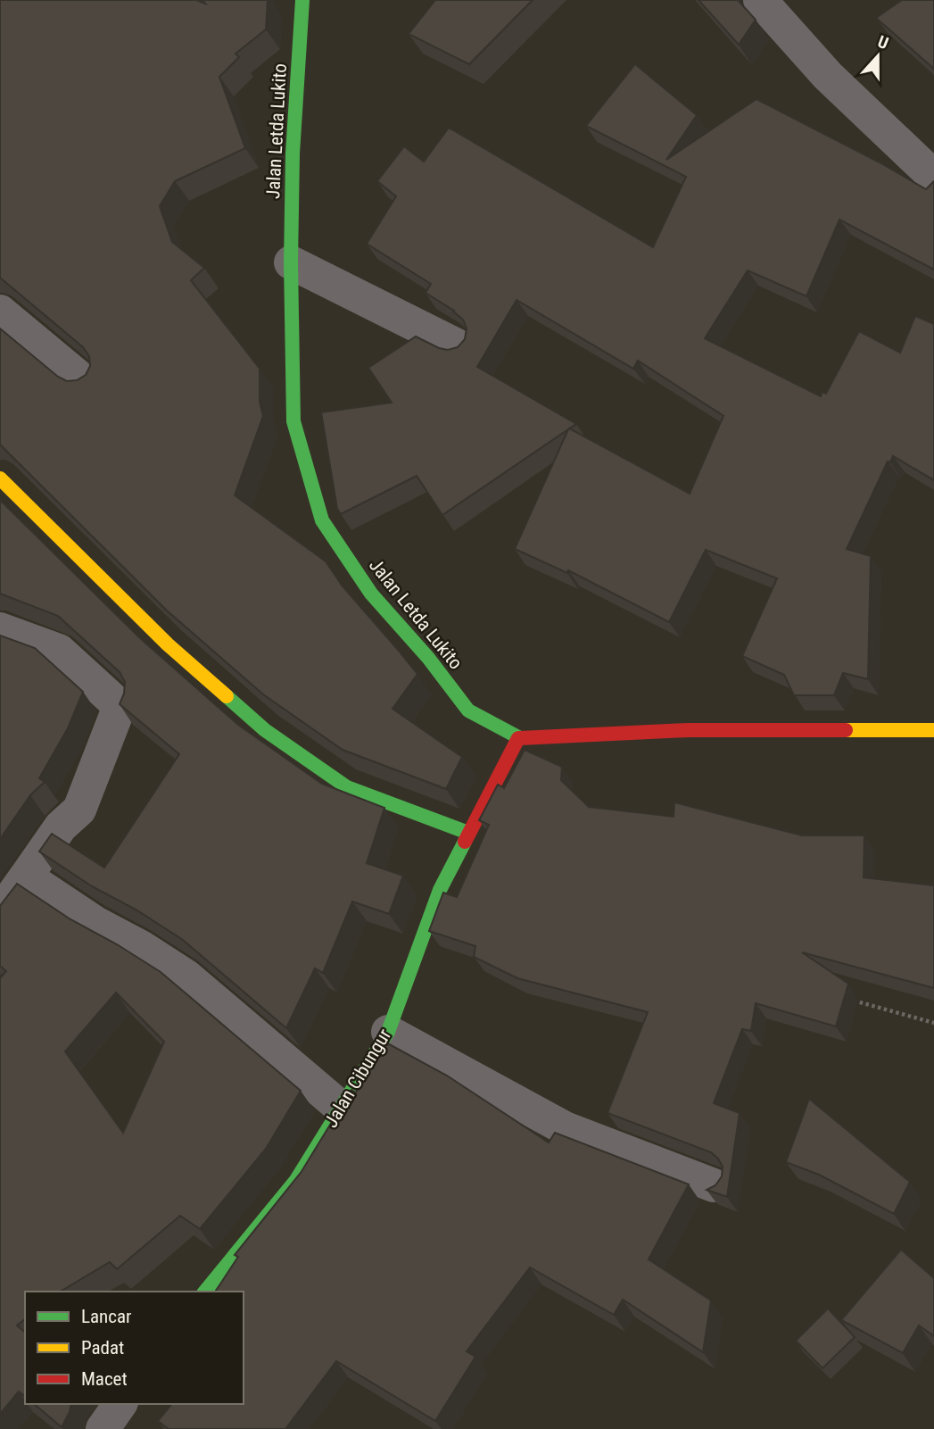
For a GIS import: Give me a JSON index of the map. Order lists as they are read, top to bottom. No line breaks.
{"streets":{"street":["Jalan Letda Lukito","Jalan Cibungur"]},"crossings":[["Jalan Letda Lukito","Jalan Cibungur"]],"legend":["Lancar","Padat","Macet"],"north":"top"}
